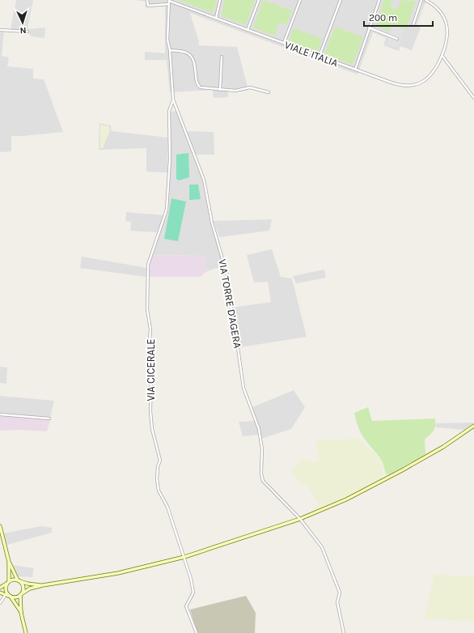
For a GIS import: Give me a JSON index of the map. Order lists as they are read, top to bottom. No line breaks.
{"streets":{"street":["VIALE ITALIA","VIA TORRE D'AGERA","VIA CICERALE"]},"crossings":[["VIALE ITALIA","VIA TORRE D'AGERA"],["VIA TORRE D'AGERA","VIA CICERALE"]],"scale_bar":"200 m","north":"bottom"}
